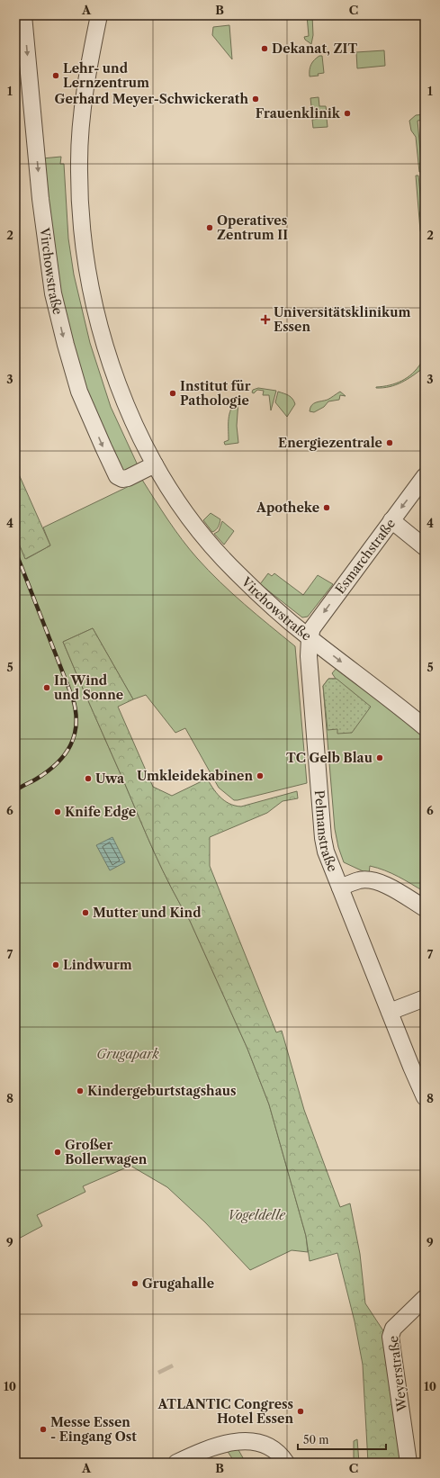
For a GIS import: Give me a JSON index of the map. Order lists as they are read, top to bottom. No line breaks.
{"streets":{"street":["Virchowstraße","Esmarchstraße","Pelmanstraße","Weyerstraße"]},"crossings":[["Virchowstraße","Esmarchstraße"],["Virchowstraße","Pelmanstraße"],["Esmarchstraße","Pelmanstraße"]],"one_way":["Esmarchstraße"],"parks":["Grugapark","Vogeldelle"],"places":{"other":["Dekanat, ZIT","Lehr- und Lernzentrum","Gerhard Meyer-Schwickerath","Frauenklinik","Operatives Zentrum II","Institut für Pathologie","Energiezentrale","Apotheke","In Wind und Sonne","TC Gelb Blau","Umkleidekabinen","Uwa","Knife Edge","Mutter und Kind","Lindwurm","Kindergeburtstagshaus","Großer Bollerwagen","Grugahalle","ATLANTIC Congress Hotel Essen","Messe Essen - Eingang Ost"],"health":["Universitätsklinikum Essen"]},"scale_bar":"50 m","grid":{"columns":["A","B","C"],"rows":["1","2","3","4","5","6","7","8","9","10"]}}
